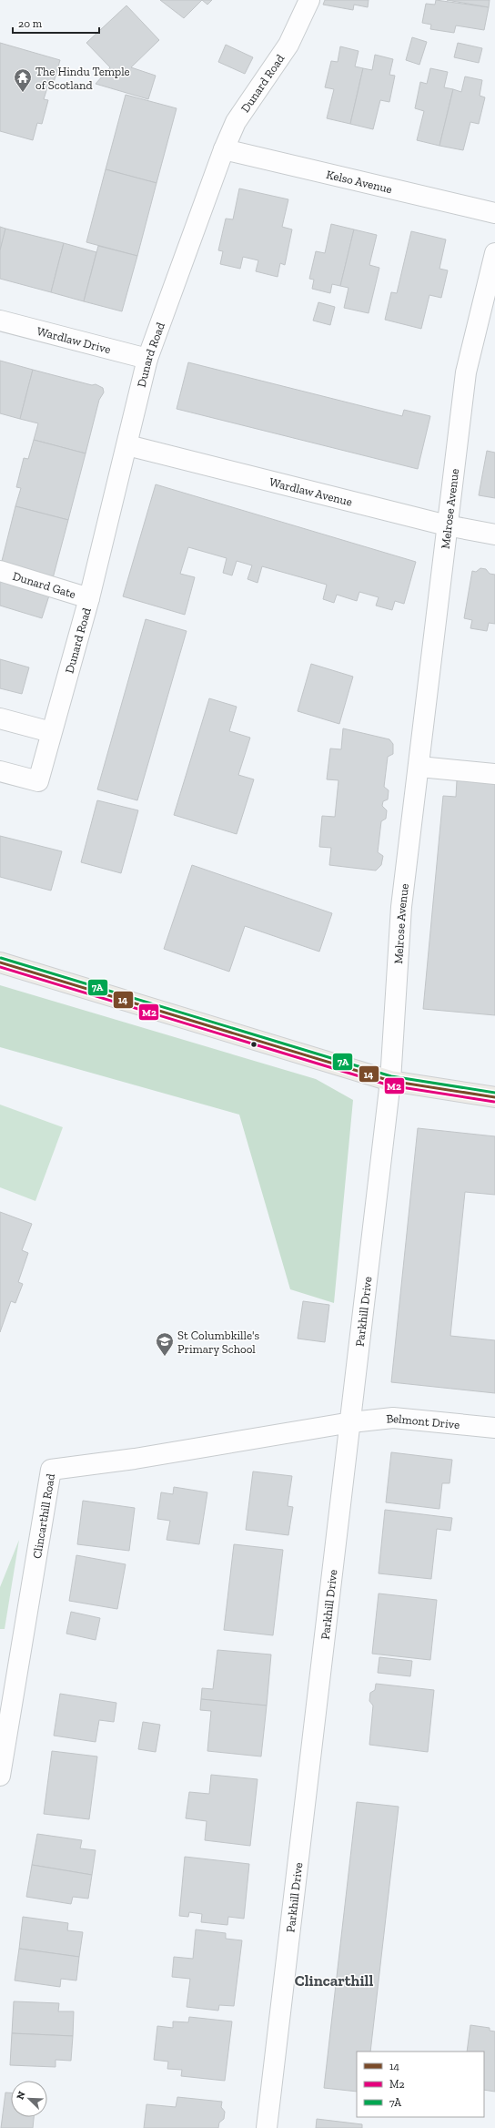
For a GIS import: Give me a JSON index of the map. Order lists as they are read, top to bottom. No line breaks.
{"streets":{"street":["Dunard Road","Kelso Avenue","Wardlaw Drive","Wardlaw Avenue","Melrose Avenue","Dunard Gate","Parkhill Drive","Belmont Drive","Clincarthill Road"]},"crossings":[["Dunard Road","Kelso Avenue"],["Dunard Road","Wardlaw Drive"],["Dunard Road","Wardlaw Avenue"],["Dunard Road","Dunard Gate"],["Wardlaw Avenue","Melrose Avenue"],["Melrose Avenue","Parkhill Drive"],["Parkhill Drive","Belmont Drive"],["Parkhill Drive","Clincarthill Road"],["Belmont Drive","Clincarthill Road"]],"districts":["Clincarthill"],"places":{"temple":["The Hindu Temple of Scotland"],"school or university":["St Columbkille's Primary School"]},"lines":["transit line 7A","transit line 14","transit line M2"],"legend":["14","M2","7A"],"scale_bar":"20 m","north":"top left"}
